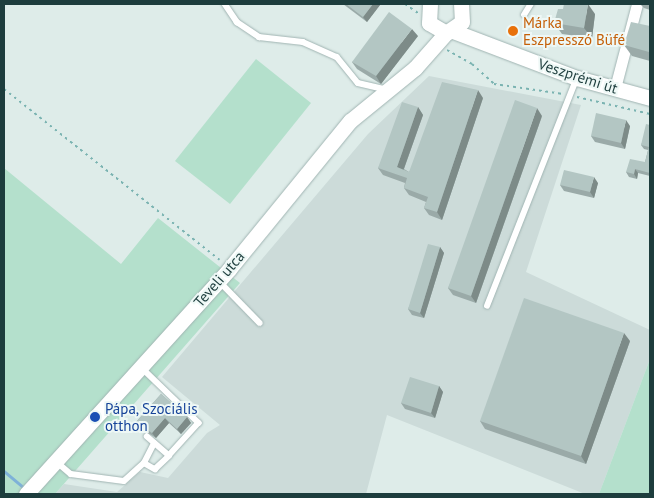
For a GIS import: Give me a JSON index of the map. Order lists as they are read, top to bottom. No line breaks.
{"streets":{"main road":["Veszprémi út","Teveli utca"]},"crossings":[["Veszprémi út","Teveli utca"]],"places":["Márka Eszpresszó Büfé","Pápa, Szociális otthon"]}
